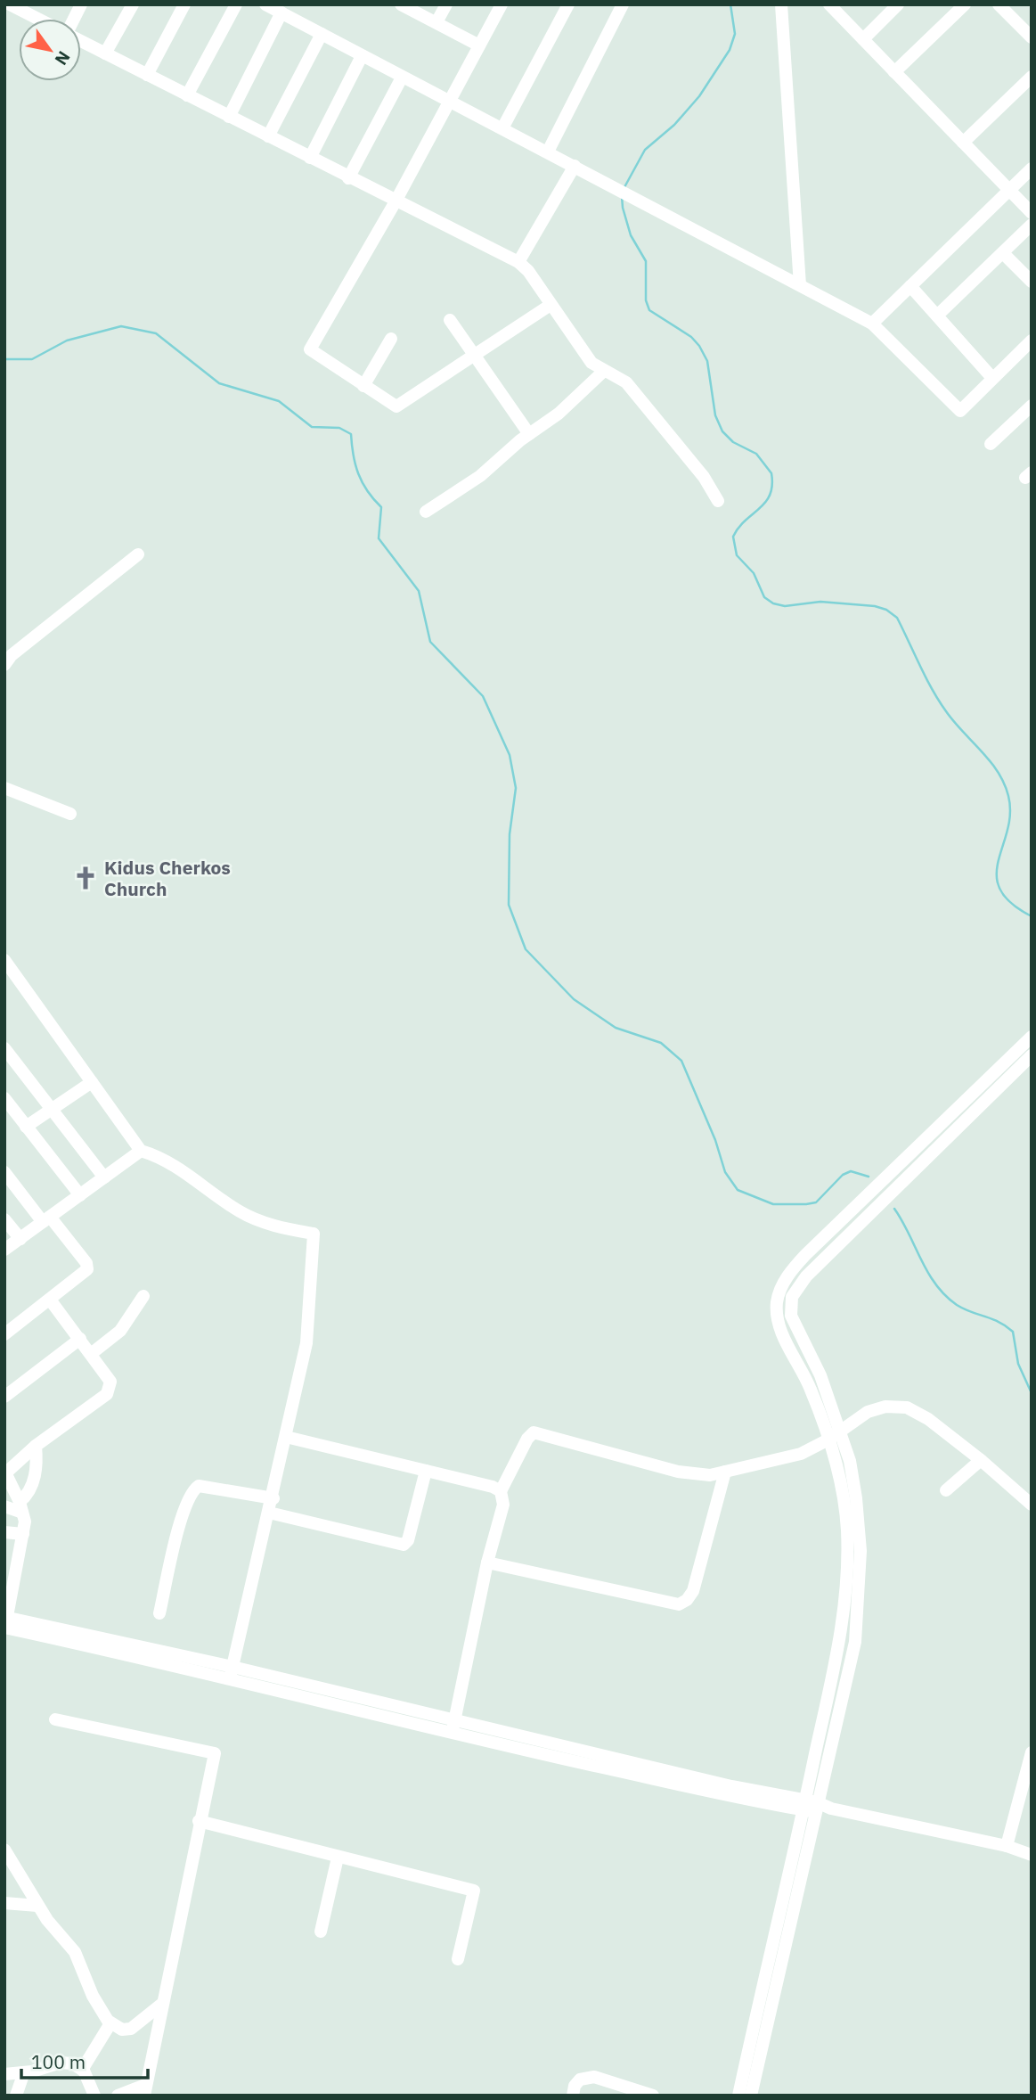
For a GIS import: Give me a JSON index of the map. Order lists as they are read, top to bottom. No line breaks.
{"places":{"church":["Kidus Cherkos Church"]},"scale_bar":"100 m","north":"bottom right"}
